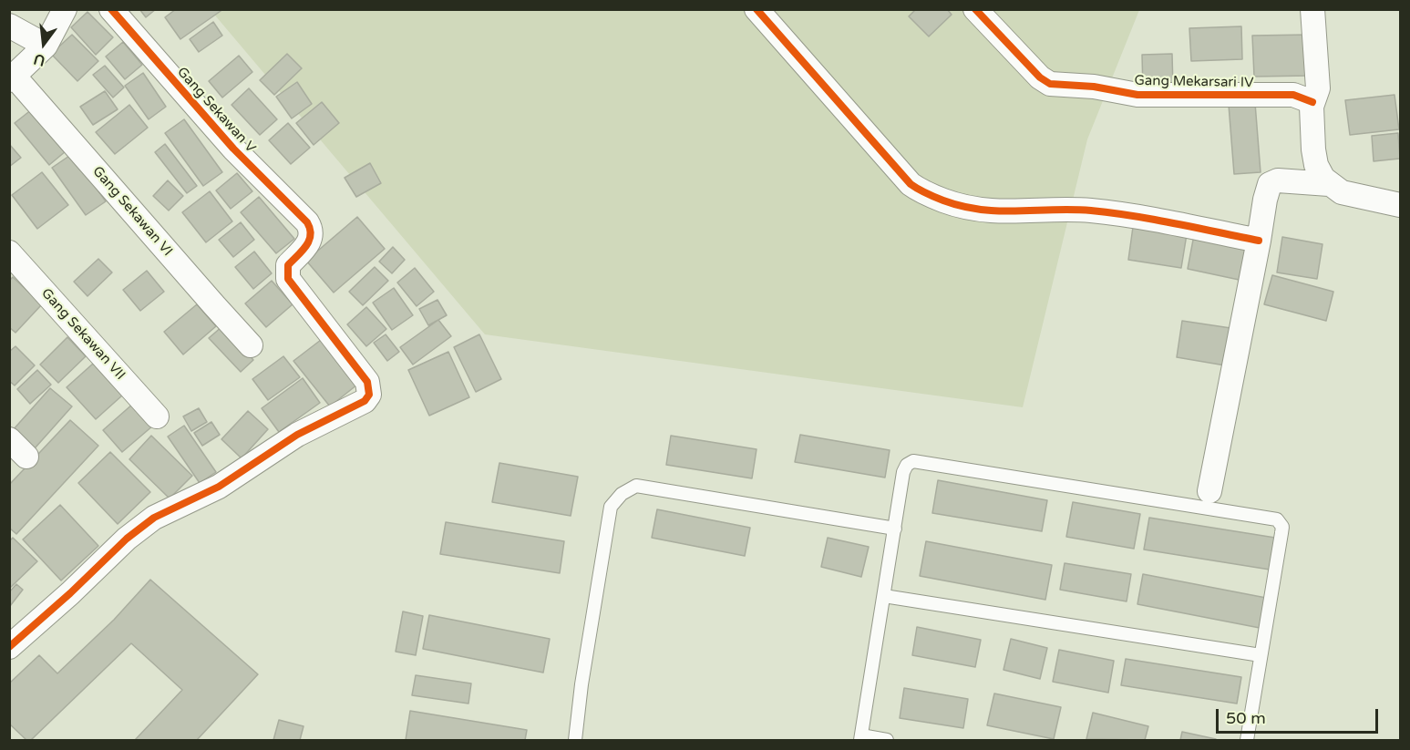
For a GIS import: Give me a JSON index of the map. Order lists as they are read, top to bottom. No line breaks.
{"streets":{"street":["Gang Mekarsari IV","Gang Sekawan V","Gang Sekawan VI","Gang Sekawan VII"]},"scale_bar":"50 m","north":"bottom"}
